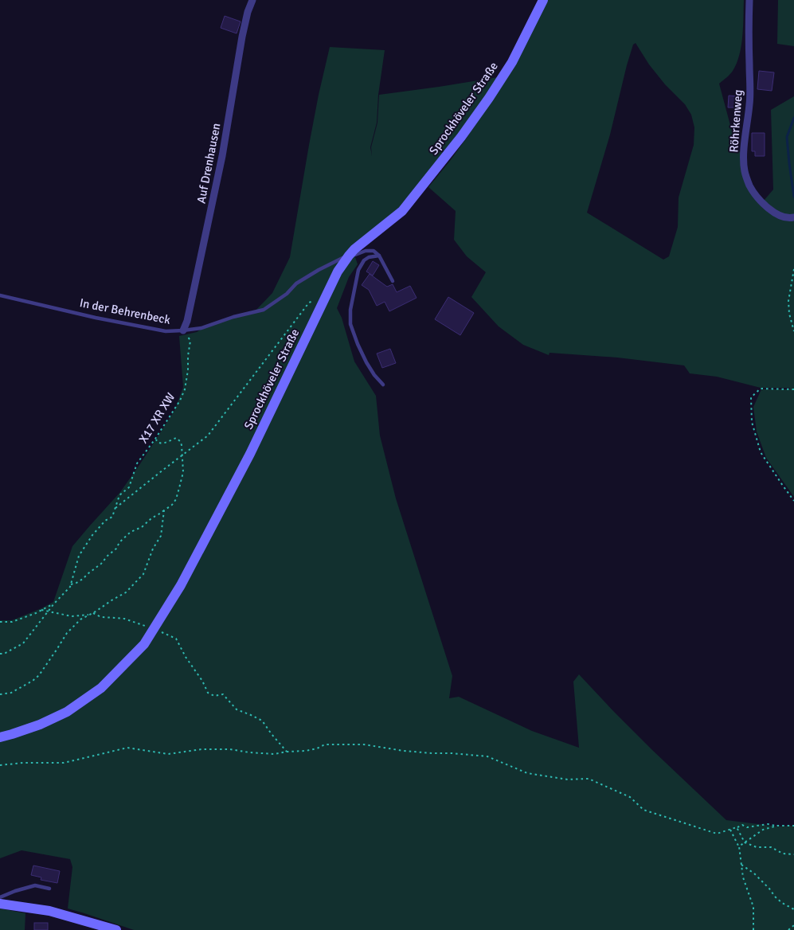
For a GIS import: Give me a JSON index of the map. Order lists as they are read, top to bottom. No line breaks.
{"streets":{"street":["Sprockhöveler Straße","Röhrkenweg","Auf Drenhausen"],"lane":["In der Behrenbeck"],"path":["X17 XR XW"]},"crossings":[["Sprockhöveler Straße","In der Behrenbeck"],["Auf Drenhausen","In der Behrenbeck"],["Auf Drenhausen","X17 XR XW"],["In der Behrenbeck","X17 XR XW"]]}
